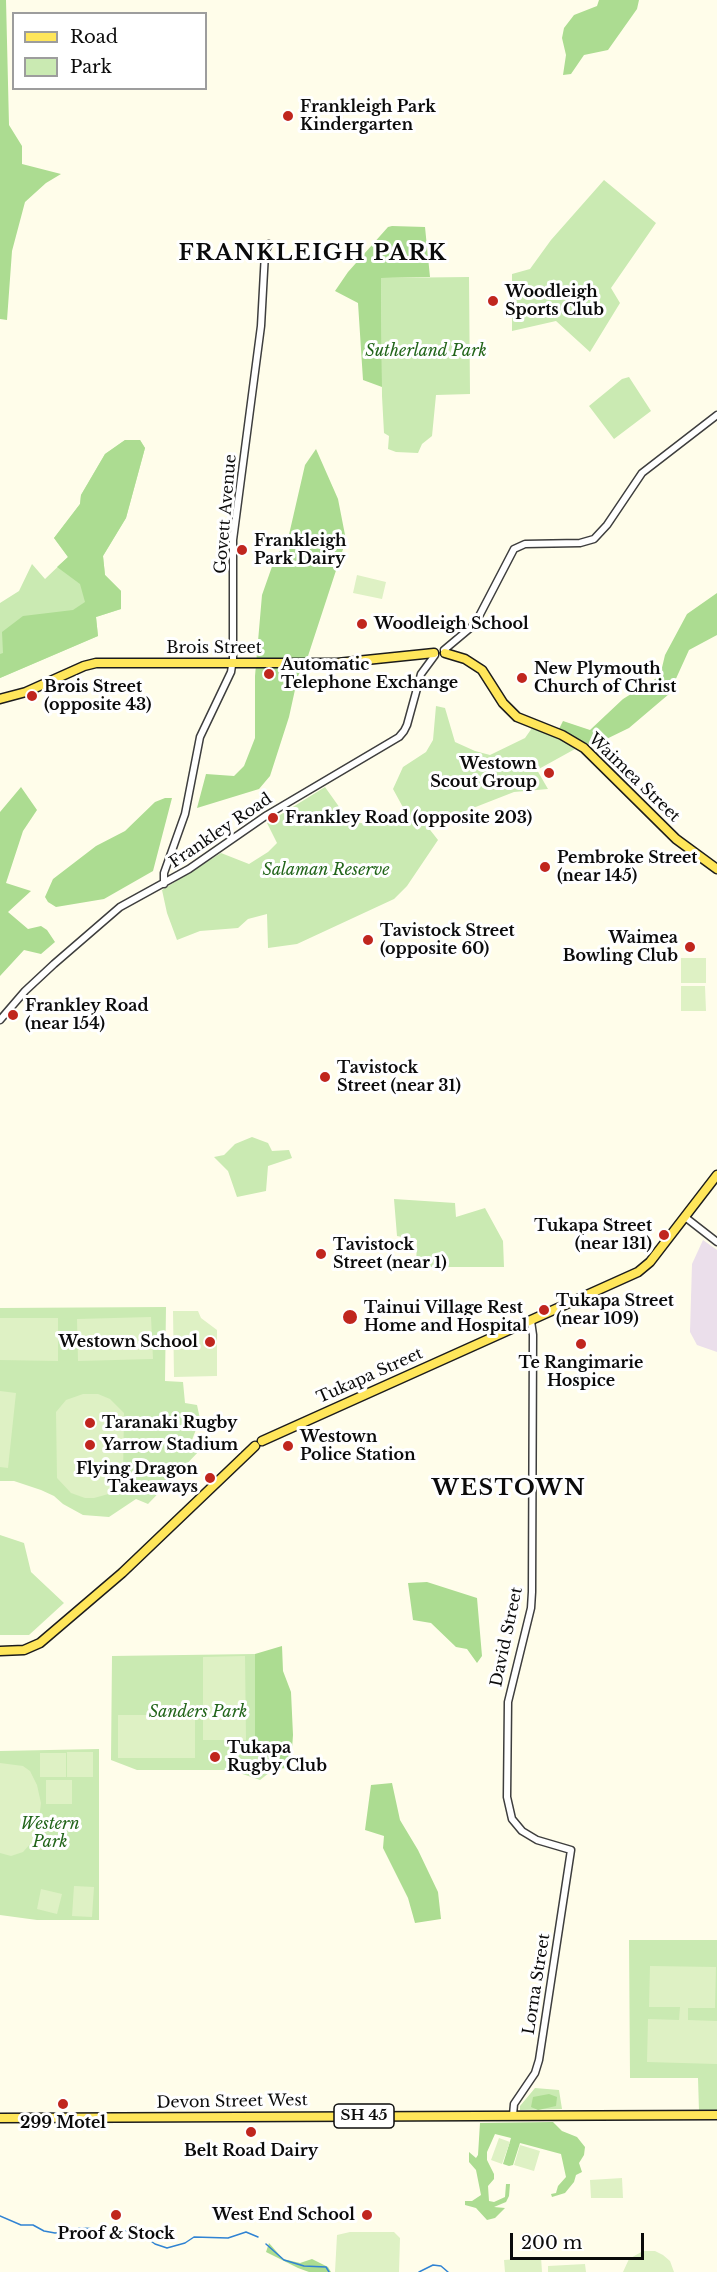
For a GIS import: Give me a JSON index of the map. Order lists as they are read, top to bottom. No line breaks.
{"streets":{"main road":["Brois Street","Waimea Street","Tukapa Street","Devon Street West","SH 45"],"street":["Govett Avenue","Frankley Road","David Street","Lorna Street"]},"crossings":[["Govett Avenue","Brois Street"],["Govett Avenue","Frankley Road"],["Brois Street","Waimea Street"],["Brois Street","Frankley Road"],["Tukapa Street","David Street"],["David Street","Lorna Street"],["Lorna Street","Devon Street West"]],"districts":["FRANKLEIGH PARK","WESTOWN"],"parks":["Sutherland Park","Salaman Reserve","Sanders Park","Western Park"],"places":["Frankleigh Park Kindergarten","Woodleigh Sports Club","Frankleigh Park Dairy","Woodleigh School","Automatic Telephone Exchange","New Plymouth Church of Christ","Brois Street (opposite 43)","Westown Scout Group","Frankley Road (opposite 203)","Pembroke Street (near 145)","Tavistock Street (opposite 60)","Waimea Bowling Club","Frankley Road (near 154)","Tavistock Street (near 31)","Tukapa Street (near 131)","Tavistock Street (near 1)","Tukapa Street (near 109)","Tainui Village Rest Home and Hospital","Westown School","Te Rangimarie Hospice","Taranaki Rugby","Yarrow Stadium","Westown Police Station","Flying Dragon Takeaways","Tukapa Rugby Club","299 Motel","Belt Road Dairy","Proof & Stock","West End School"],"legend":["Road","Park"],"scale_bar":"200 m"}
